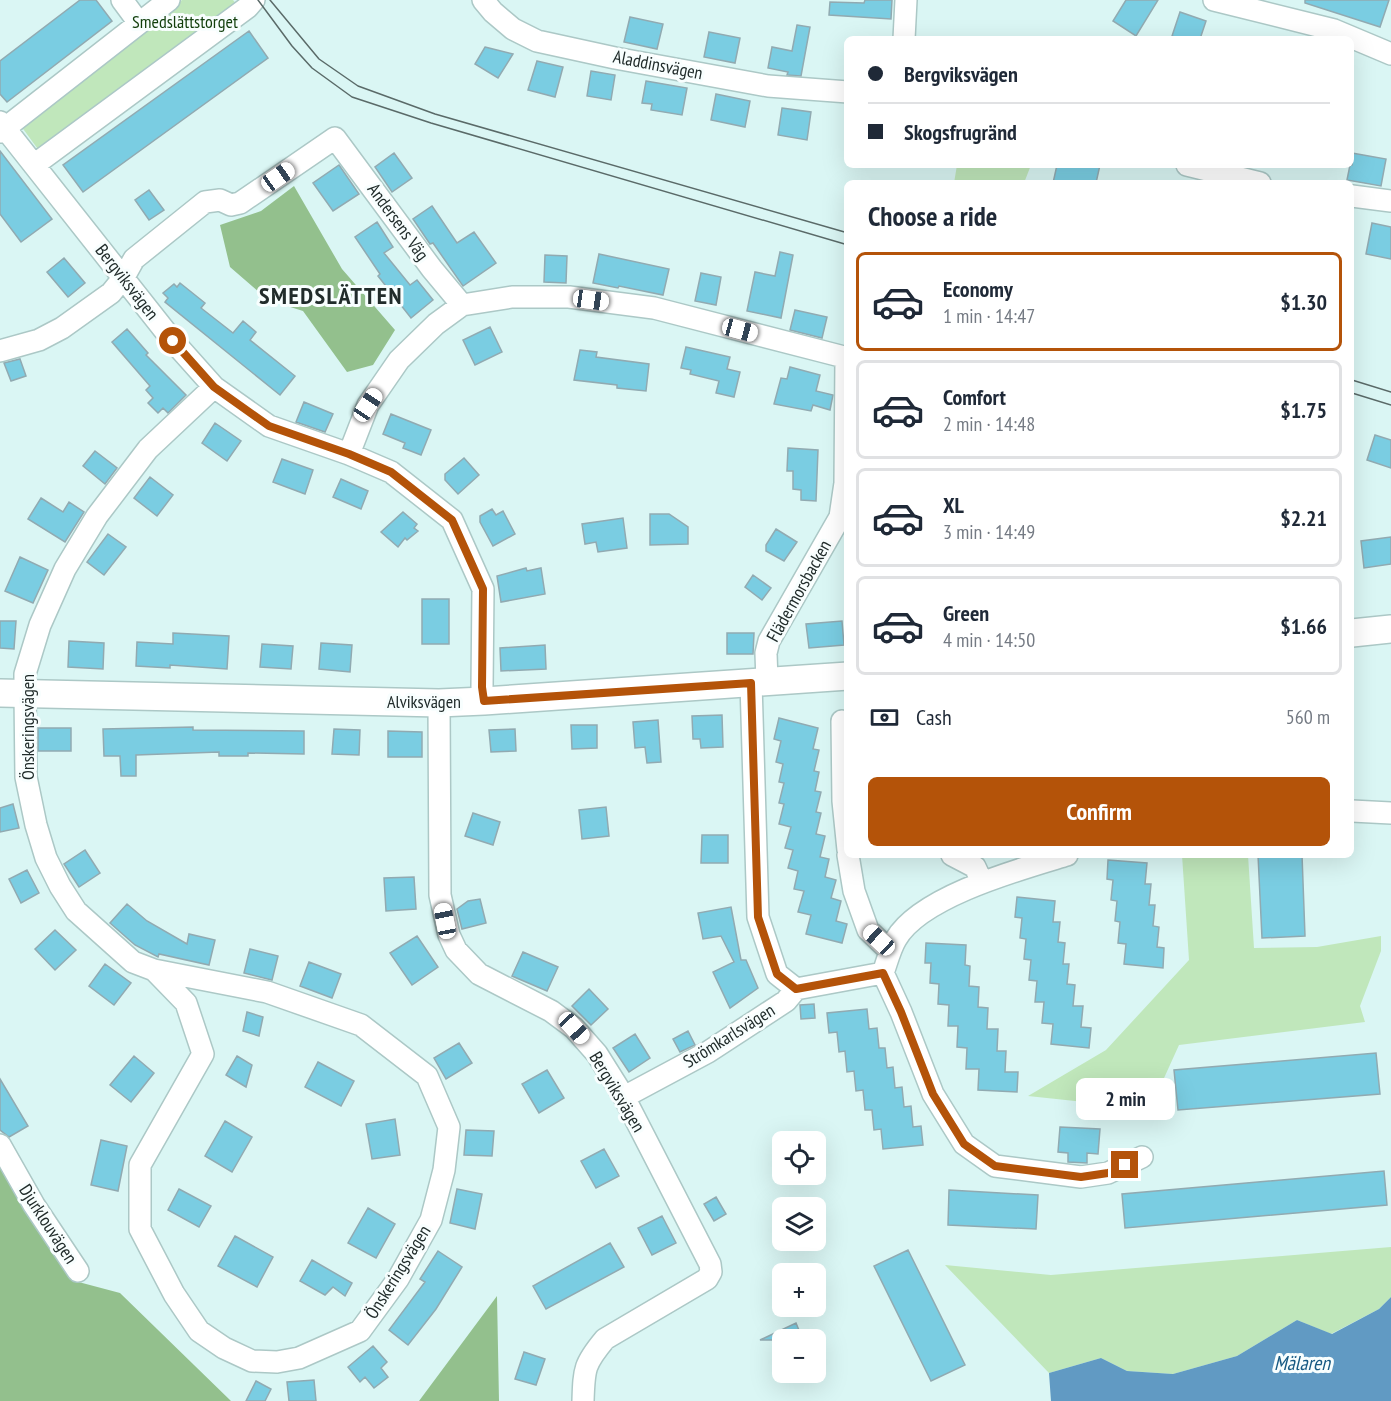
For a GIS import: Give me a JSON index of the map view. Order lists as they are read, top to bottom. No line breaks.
{"streets":{"street":["Aladdinsvägen","Andersens Väg","Bergviksvägen","Flädermorsbacken","Alviksvägen","Önskeringsvägen","Strömkarlsvägen","Djurklouvägen"]},"crossings":[["Andersens Väg","Bergviksvägen"],["Bergviksvägen","Alviksvägen"],["Bergviksvägen","Önskeringsvägen"],["Bergviksvägen","Strömkarlsvägen"],["Flädermorsbacken","Alviksvägen"],["Flädermorsbacken","Strömkarlsvägen"],["Alviksvägen","Önskeringsvägen"]],"districts":["SMEDSLÄTTEN"],"water":["Mälaren"],"parks":["Smedslättstorget"],"page":{"banner":["Bergviksvägen","Skogsfrugränd"],"heading":"Choose a ride","list":[{"name":"Economy","note":"1 min · 14:47","value":"$1.30"},{"name":"Comfort","note":"2 min · 14:48","value":"$1.75"},{"name":"XL","note":"3 min · 14:49","value":"$2.21"},{"name":"Green","note":"4 min · 14:50","value":"$1.66"}],"pay":["Cash","560 m"],"buttons":"Confirm","bubble":"2 min","map_buttons":["+","−"]}}
